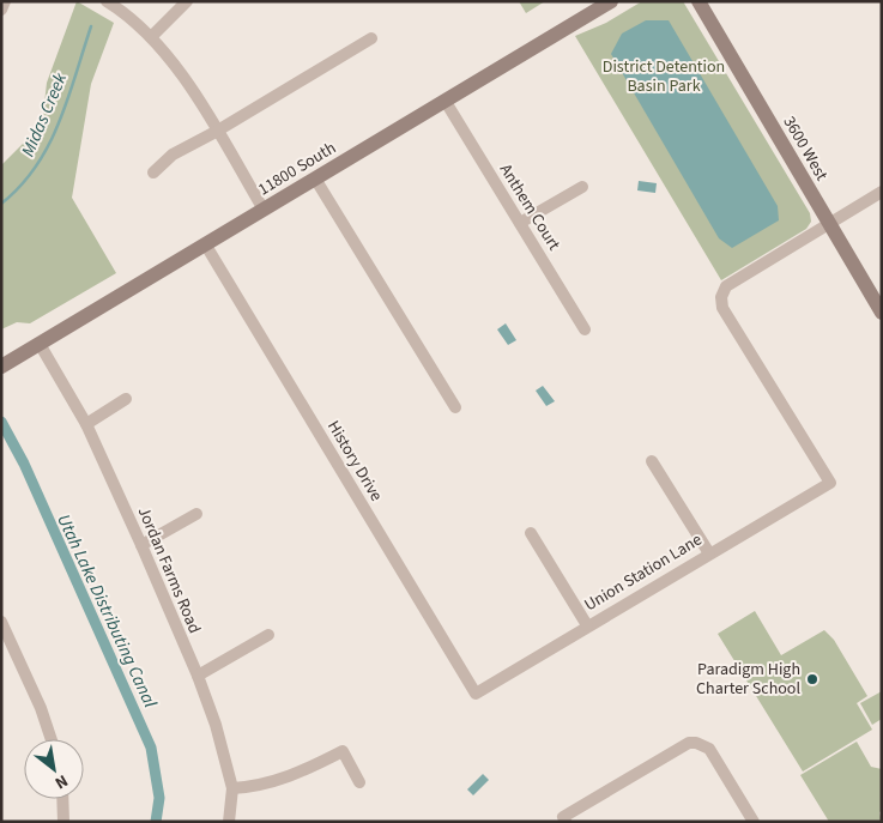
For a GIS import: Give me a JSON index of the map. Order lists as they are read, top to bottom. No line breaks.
{"streets":{"main road":["3600 West","11800 South"],"street":["Anthem Court","History Drive","Jordan Farms Road","Union Station Lane"]},"crossings":[["3600 West","Union Station Lane"],["11800 South","Anthem Court"],["11800 South","History Drive"],["11800 South","Jordan Farms Road"],["History Drive","Union Station Lane"]],"water":["Midas Creek","Utah Lake Distributing Canal"],"parks":["District Detention Basin Park"],"places":["Paradigm High Charter School"],"north":"bottom right"}
